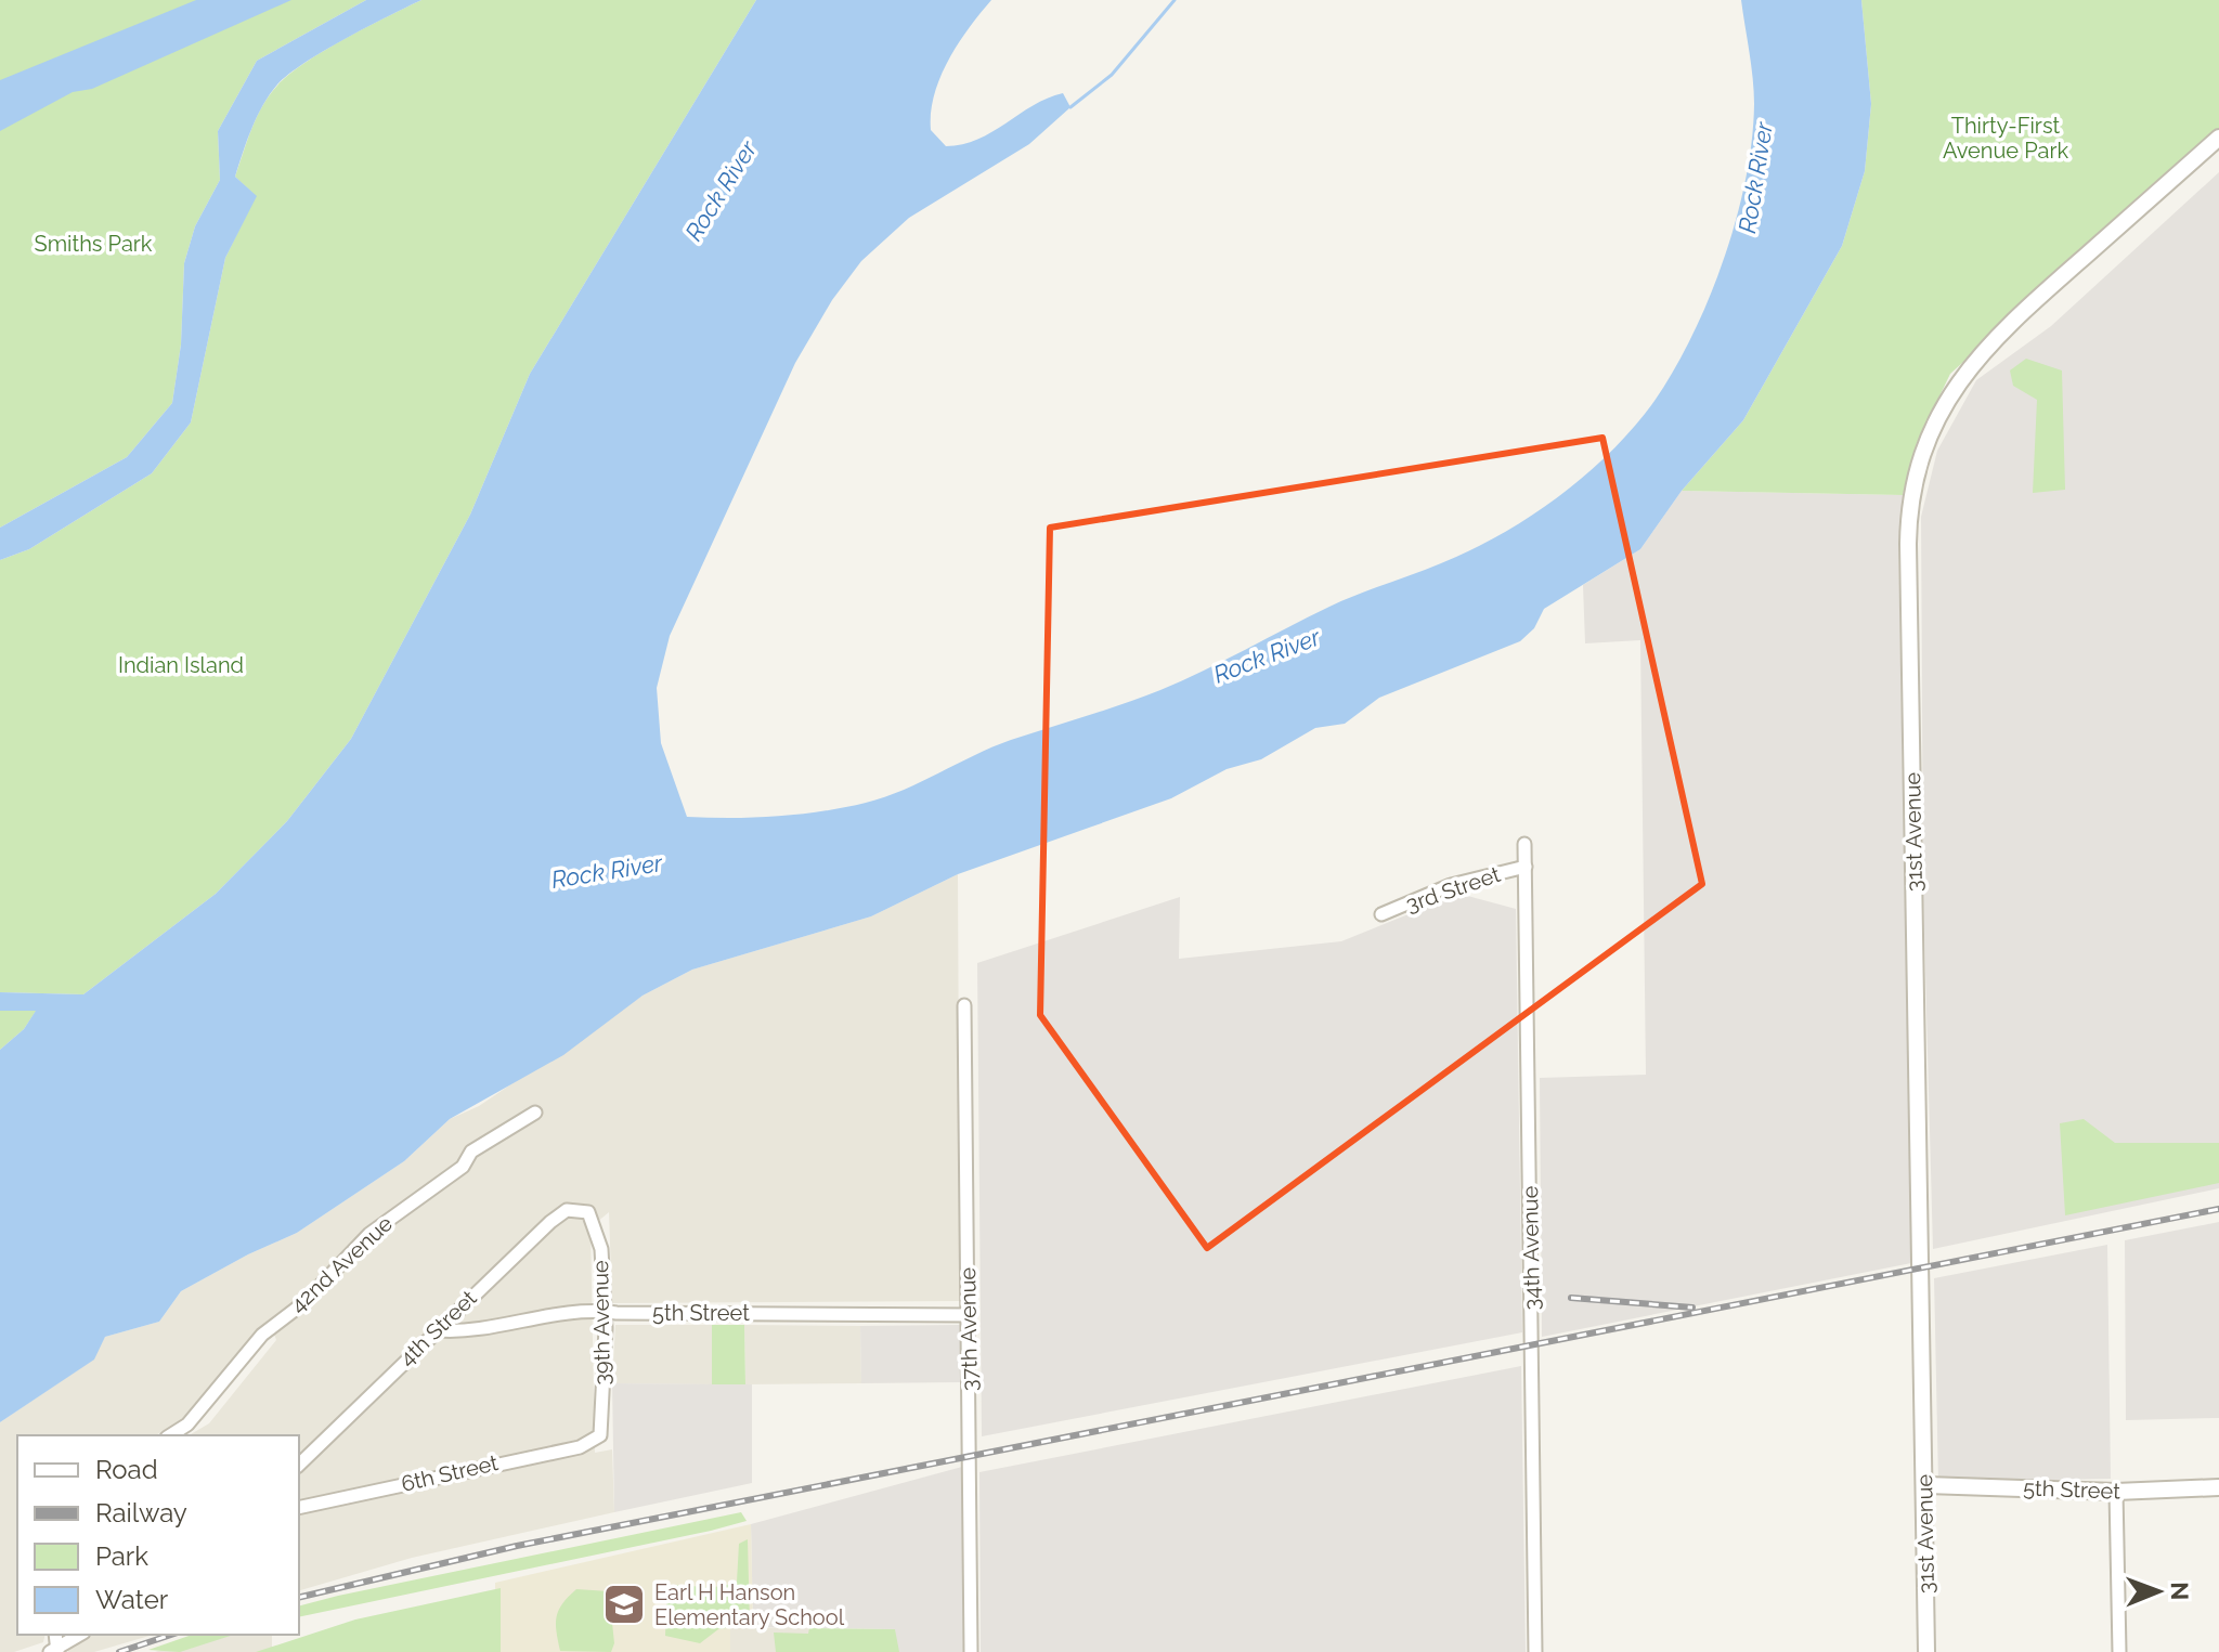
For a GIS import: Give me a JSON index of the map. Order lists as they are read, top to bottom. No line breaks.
{"streets":{"street":["31st Avenue","3rd Street","34th Avenue","42nd Avenue","5th Street","39th Avenue","4th Street","37th Avenue","6th Street"]},"crossings":[["31st Avenue","5th Street"],["3rd Street","34th Avenue"],["5th Street","39th Avenue"],["5th Street","4th Street"],["5th Street","37th Avenue"],["39th Avenue","4th Street"],["39th Avenue","6th Street"]],"water":["Rock River"],"parks":["Thirty-First Avenue Park","Smiths Park","Indian Island"],"places":{"school or university":["Earl H Hanson Elementary School"]},"legend":["Road","Railway","Park","Water"],"north":"right"}
